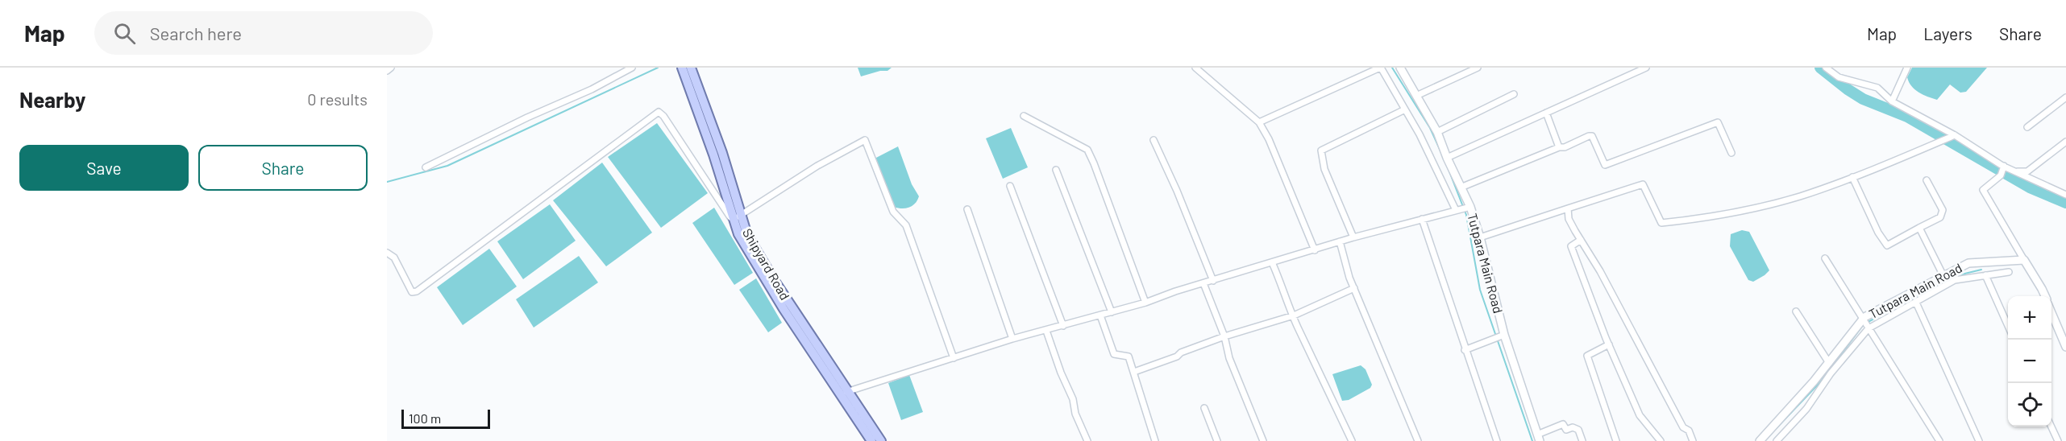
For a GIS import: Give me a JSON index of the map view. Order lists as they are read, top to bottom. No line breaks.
{"streets":{"main road":["Shipyard Road"],"street":["Tutpara Main Road"]},"scale_bar":"100 m","page":{"header":"Map","search":"Search here","nav":["Map","Layers","Share"],"heading":["Nearby","0 results"],"buttons":["Save","Share"],"map_buttons":["+","−"],"scale":"100 m"}}
